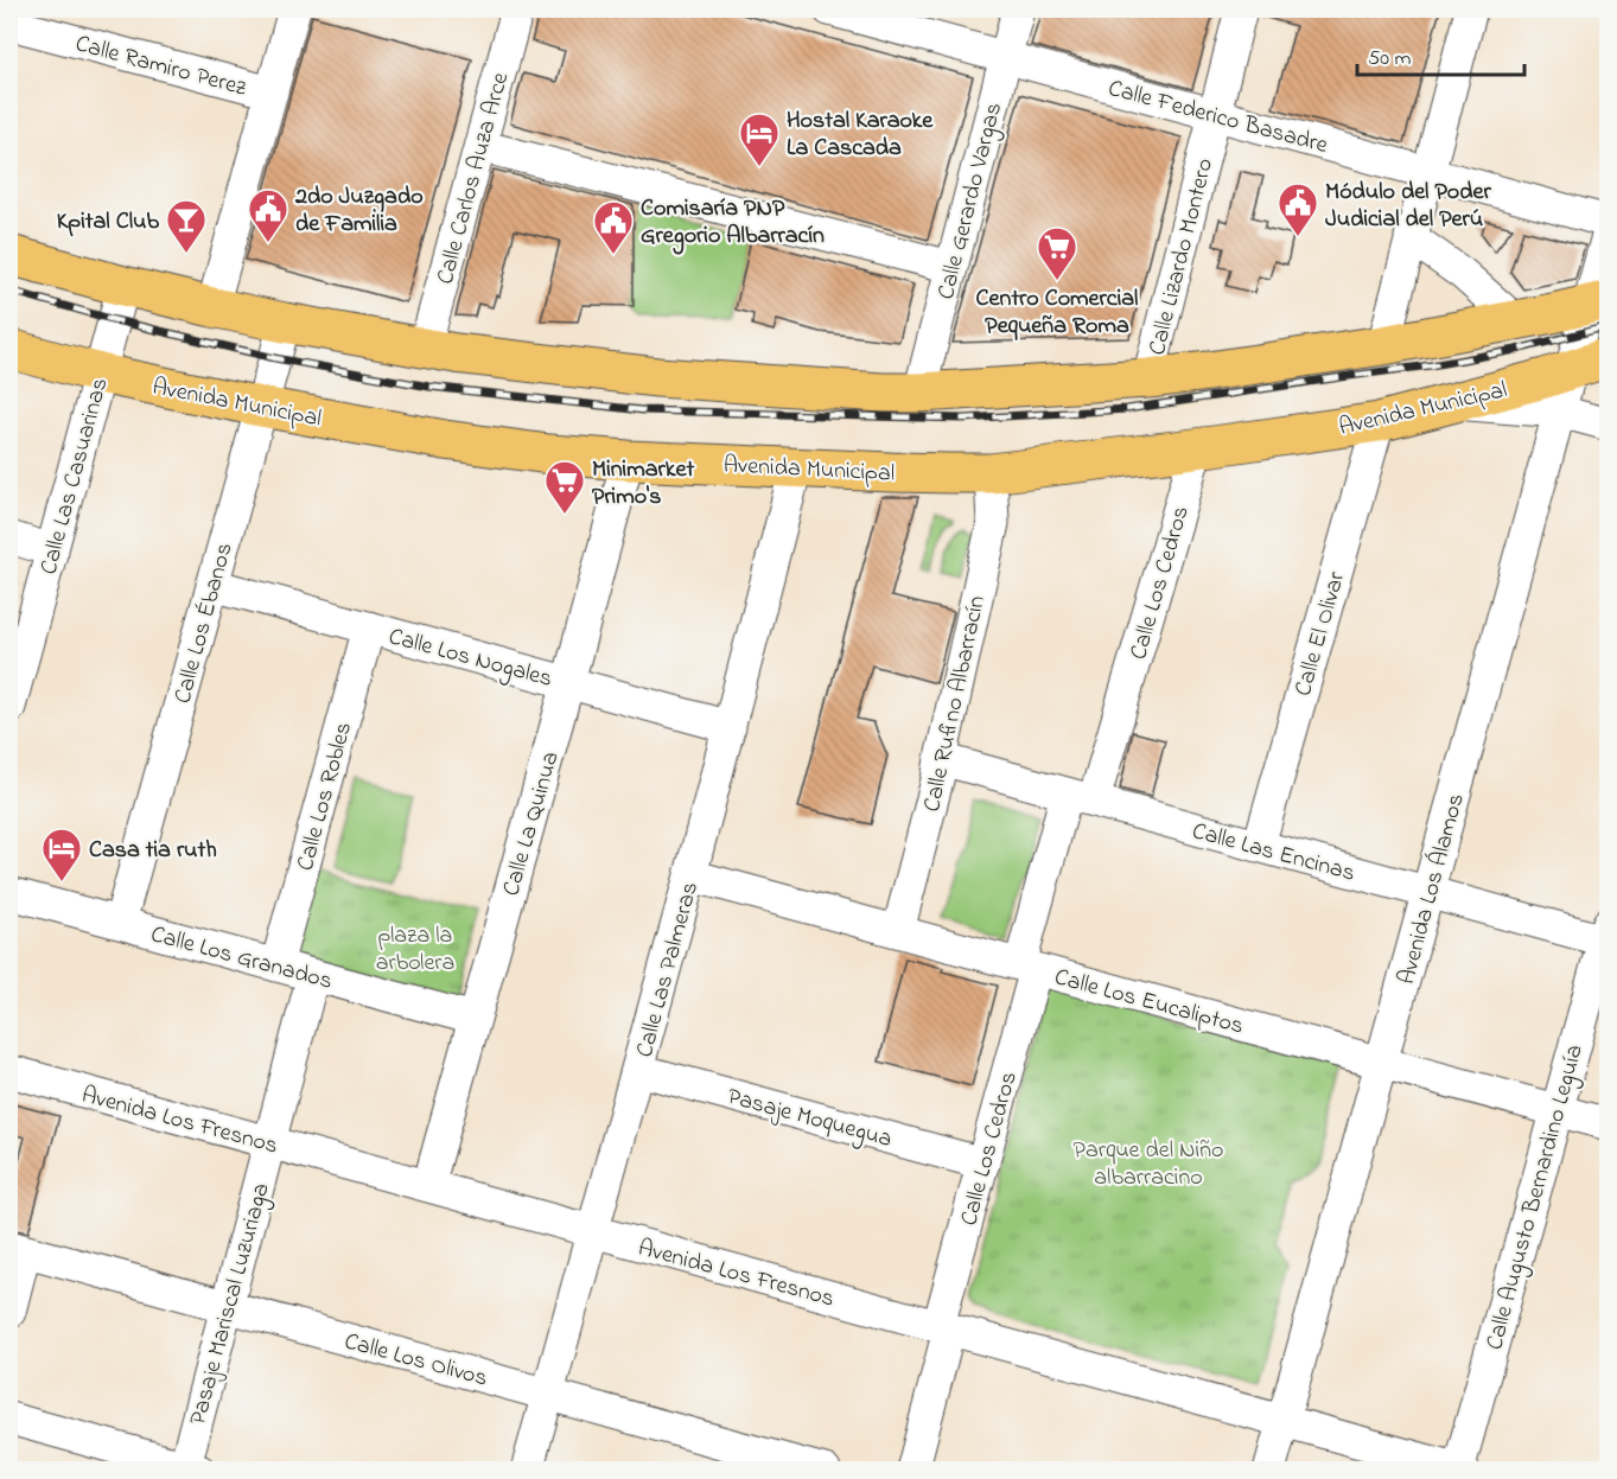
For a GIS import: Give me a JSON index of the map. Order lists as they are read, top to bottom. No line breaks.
{"streets":{"main road":["Avenida Municipal"],"street":["Calle Ramiro Perez","Calle Federico Basadre","Calle Carlos Auza Arce","Calle Gerardo Vargas","Calle Lizardo Montero","Calle Las Casuarinas","Calle Los Cedros","Calle Los Ébanos","Calle El Olivar","Calle Los Nogales","Calle Rufino Albarracín","Calle Los Robles","Calle La Quinua","Calle Las Encinas","Avenida Los Álamos","Calle Los Granados","Calle Las Palmeras","Calle Los Eucaliptos","Pasaje Moquegua","Avenida Los Fresnos","Calle Augusto Bernardino Leguía","Pasaje Mariscal Luzuriaga","Calle Los Olivos"]},"crossings":[["Calle Federico Basadre","Calle Gerardo Vargas"],["Calle Federico Basadre","Calle Lizardo Montero"],["Avenida Municipal","Calle Las Casuarinas"],["Avenida Municipal","Calle Los Cedros"],["Avenida Municipal","Calle Los Ébanos"],["Avenida Municipal","Calle El Olivar"],["Avenida Municipal","Calle Rufino Albarracín"],["Avenida Municipal","Calle La Quinua"],["Avenida Municipal","Avenida Los Álamos"],["Avenida Municipal","Calle Las Palmeras"],["Calle Los Cedros","Calle Las Encinas"],["Calle Los Cedros","Calle Los Eucaliptos"],["Calle Los Cedros","Pasaje Moquegua"],["Calle Los Cedros","Avenida Los Fresnos"],["Calle Los Ébanos","Calle Los Nogales"],["Calle Los Ébanos","Calle Los Granados"],["Calle El Olivar","Calle Las Encinas"],["Calle Los Nogales","Calle Los Robles"],["Calle Los Nogales","Calle La Quinua"],["Calle Los Nogales","Calle Las Palmeras"],["Calle Rufino Albarracín","Calle Las Encinas"],["Calle Rufino Albarracín","Calle Los Eucaliptos"],["Calle Los Robles","Calle Los Granados"],["Calle La Quinua","Calle Los Granados"],["Calle La Quinua","Avenida Los Fresnos"],["Calle Las Encinas","Avenida Los Álamos"],["Calle Las Encinas","Calle Augusto Bernardino Leguía"],["Avenida Los Álamos","Calle Los Eucaliptos"],["Avenida Los Álamos","Avenida Los Fresnos"],["Calle Los Granados","Pasaje Mariscal Luzuriaga"],["Calle Las Palmeras","Calle Los Eucaliptos"],["Calle Las Palmeras","Pasaje Moquegua"],["Calle Las Palmeras","Avenida Los Fresnos"],["Calle Las Palmeras","Calle Los Olivos"],["Calle Los Eucaliptos","Calle Augusto Bernardino Leguía"],["Avenida Los Fresnos","Calle Augusto Bernardino Leguía"],["Avenida Los Fresnos","Pasaje Mariscal Luzuriaga"],["Pasaje Mariscal Luzuriaga","Calle Los Olivos"]],"parks":["plaza la arbolera","Parque del Niño albarracino"],"places":{"hotel":["Hostal Karaoke La Cascada","Casa tia ruth"],"public building":["Módulo del Poder Judicial del Perú","2do Juzgado de Familia","Comisaría PNP Gregorio Albarracín"],"bar":["Kpital Club"],"supermarket":["Centro Comercial Pequeña Roma","Minimarket Primo's"]},"scale_bar":"50 m"}
